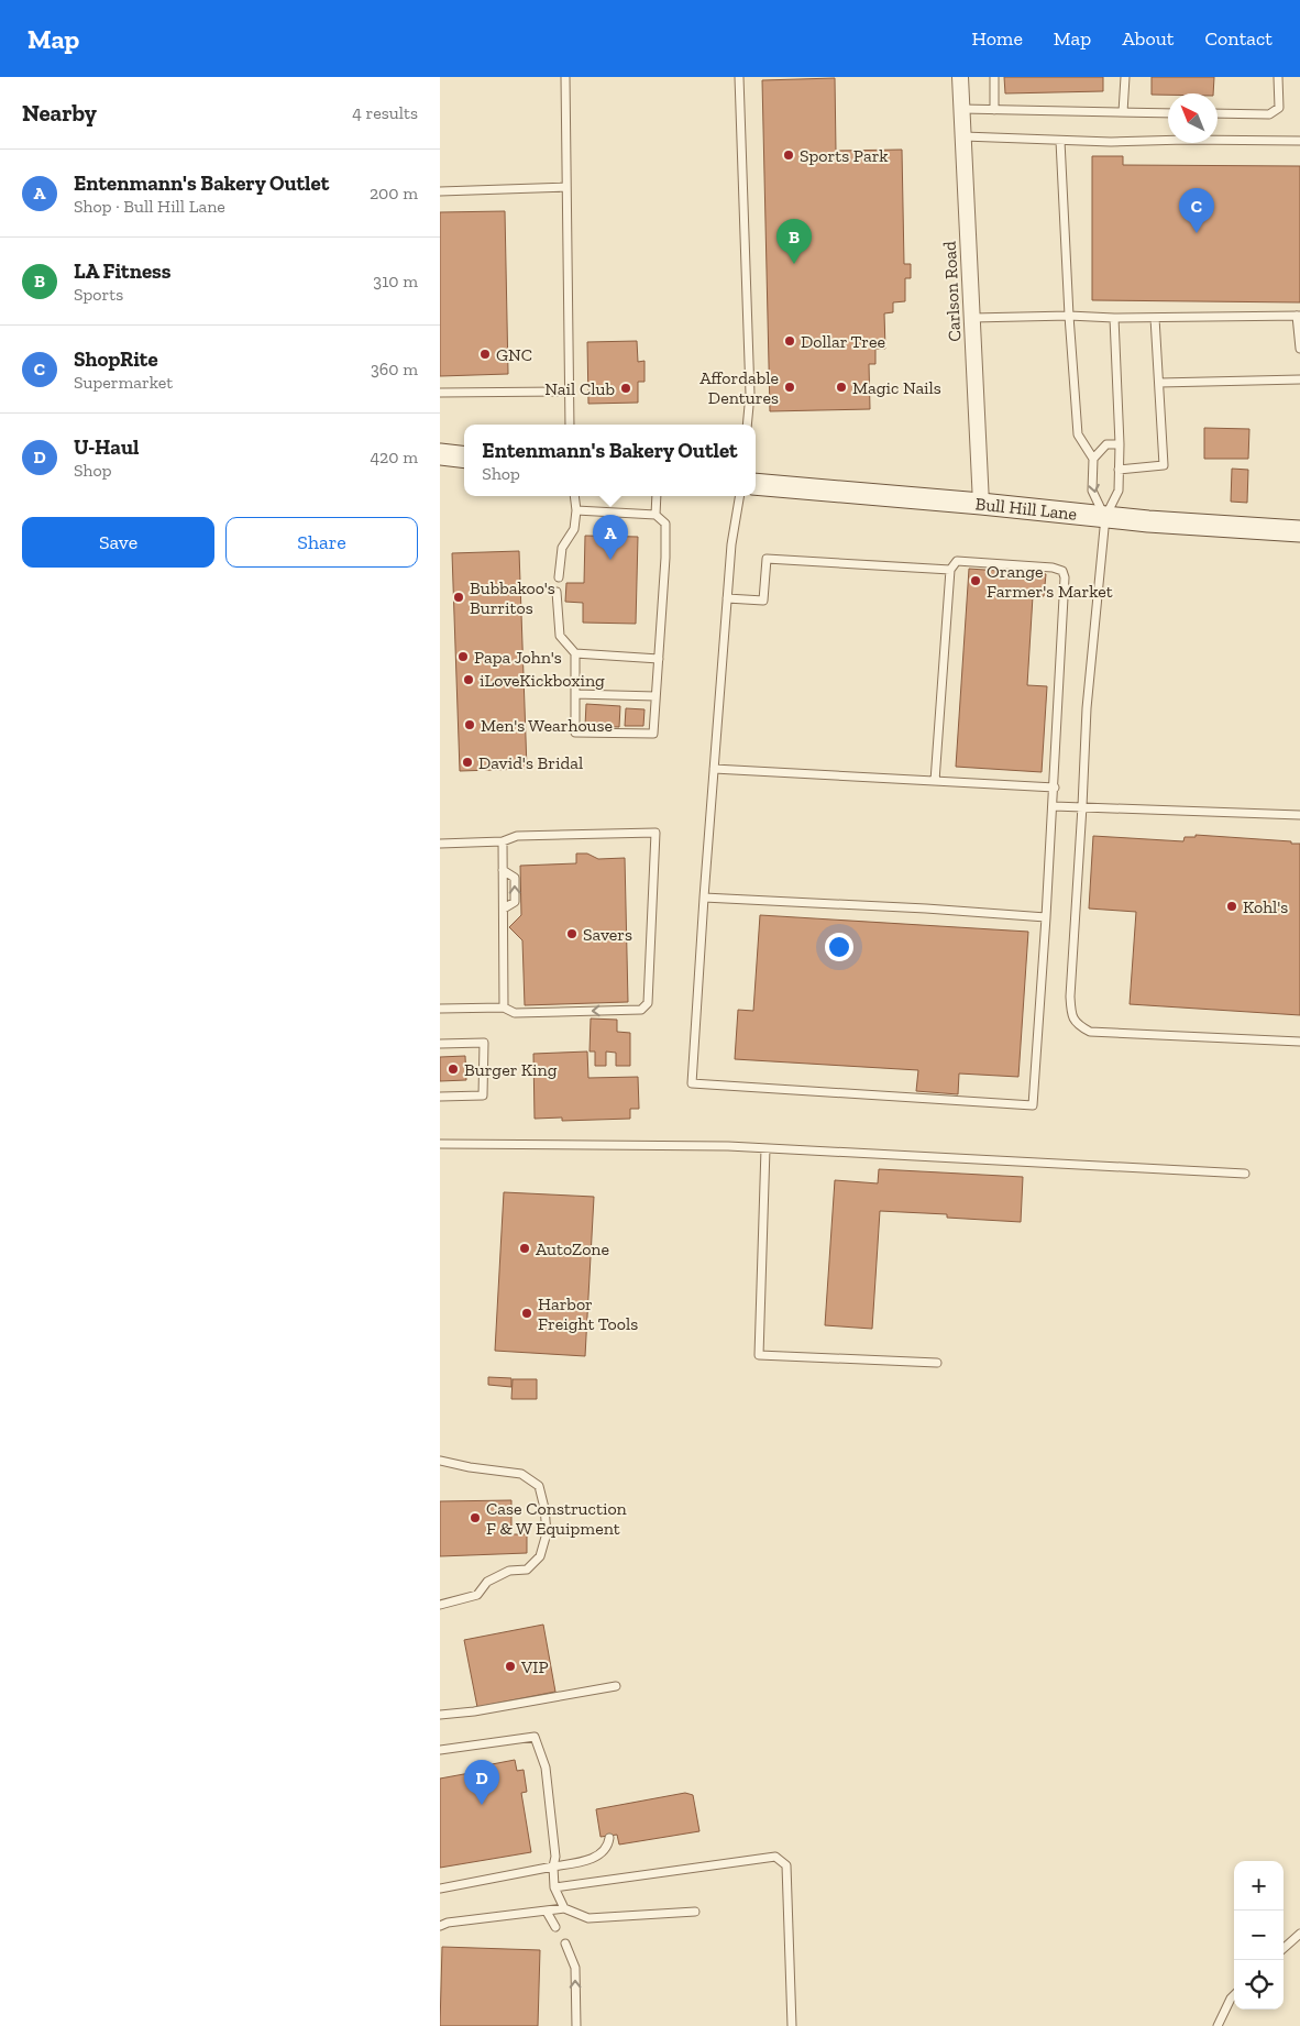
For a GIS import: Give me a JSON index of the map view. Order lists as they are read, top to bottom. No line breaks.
{"streets":{"main road":["Bull Hill Lane"],"street":["Carlson Road"]},"crossings":[["Carlson Road","Bull Hill Lane"]],"places":["Sports Park","Dollar Tree","GNC","Affordable Dentures","Magic Nails","Nail Club","Orange Farmer's Market","Bubbakoo's Burritos","Papa John's","iLoveKickboxing","Men's Wearhouse","David's Bridal","Kohl's","Savers","Burger King","AutoZone","Harbor Freight Tools","Case Construction F & W Equipment","VIP"],"north":"top left","page":{"header":"Map","nav":["Home","Map","About","Contact"],"heading":["Nearby","4 results"],"list":[{"mark":"A","name":"Entenmann's Bakery Outlet","note":"Shop · Bull Hill Lane","value":"200 m"},{"mark":"B","name":"LA Fitness","note":"Sports","value":"310 m"},{"mark":"C","name":"ShopRite","note":"Supermarket","value":"360 m"},{"mark":"D","name":"U-Haul","note":"Shop","value":"420 m"}],"pins":["C","B","A","D"],"popup":["Entenmann's Bakery Outlet","Shop"],"buttons":["Save","Share"],"map_buttons":["+","−"]}}
